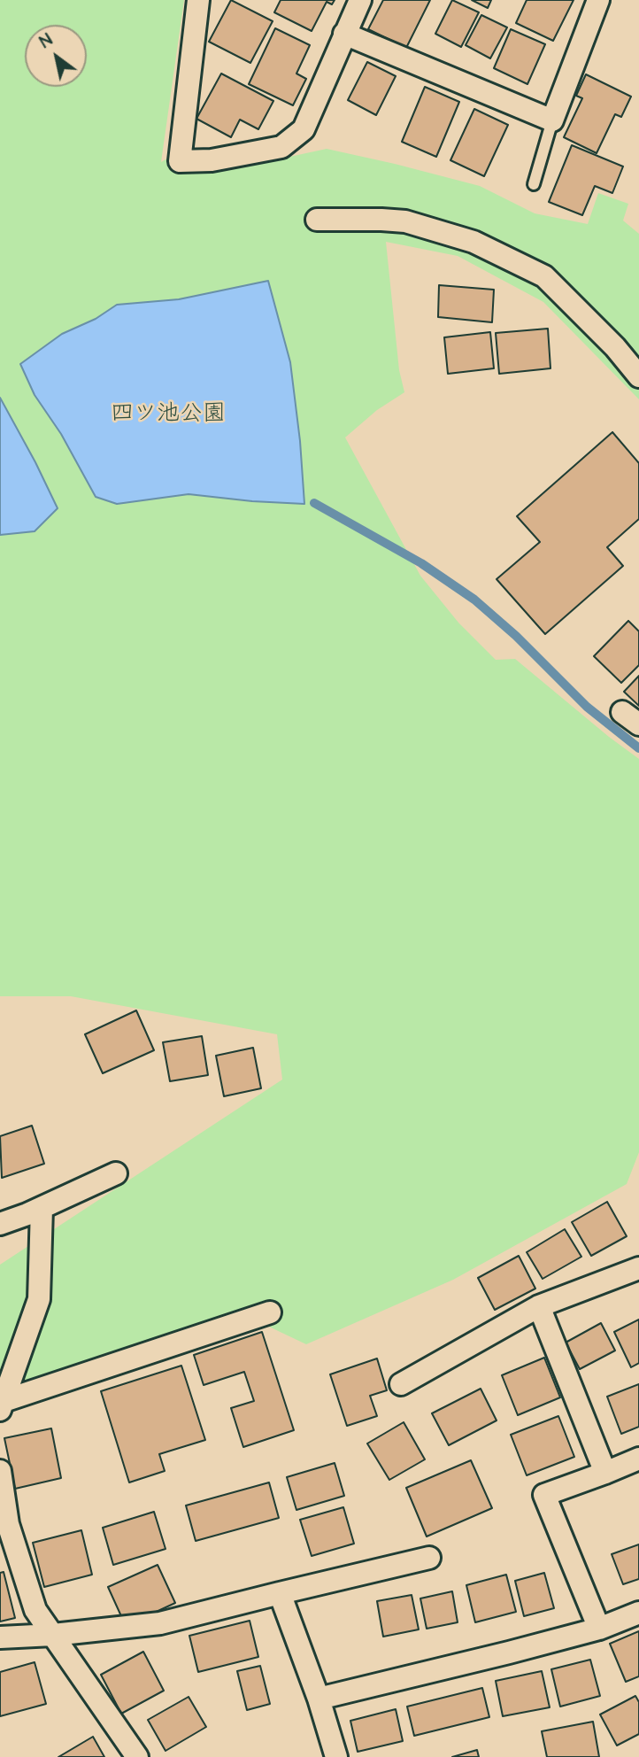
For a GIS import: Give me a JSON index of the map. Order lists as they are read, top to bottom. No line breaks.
{"parks":["四ツ池公園"],"north":"top left"}
